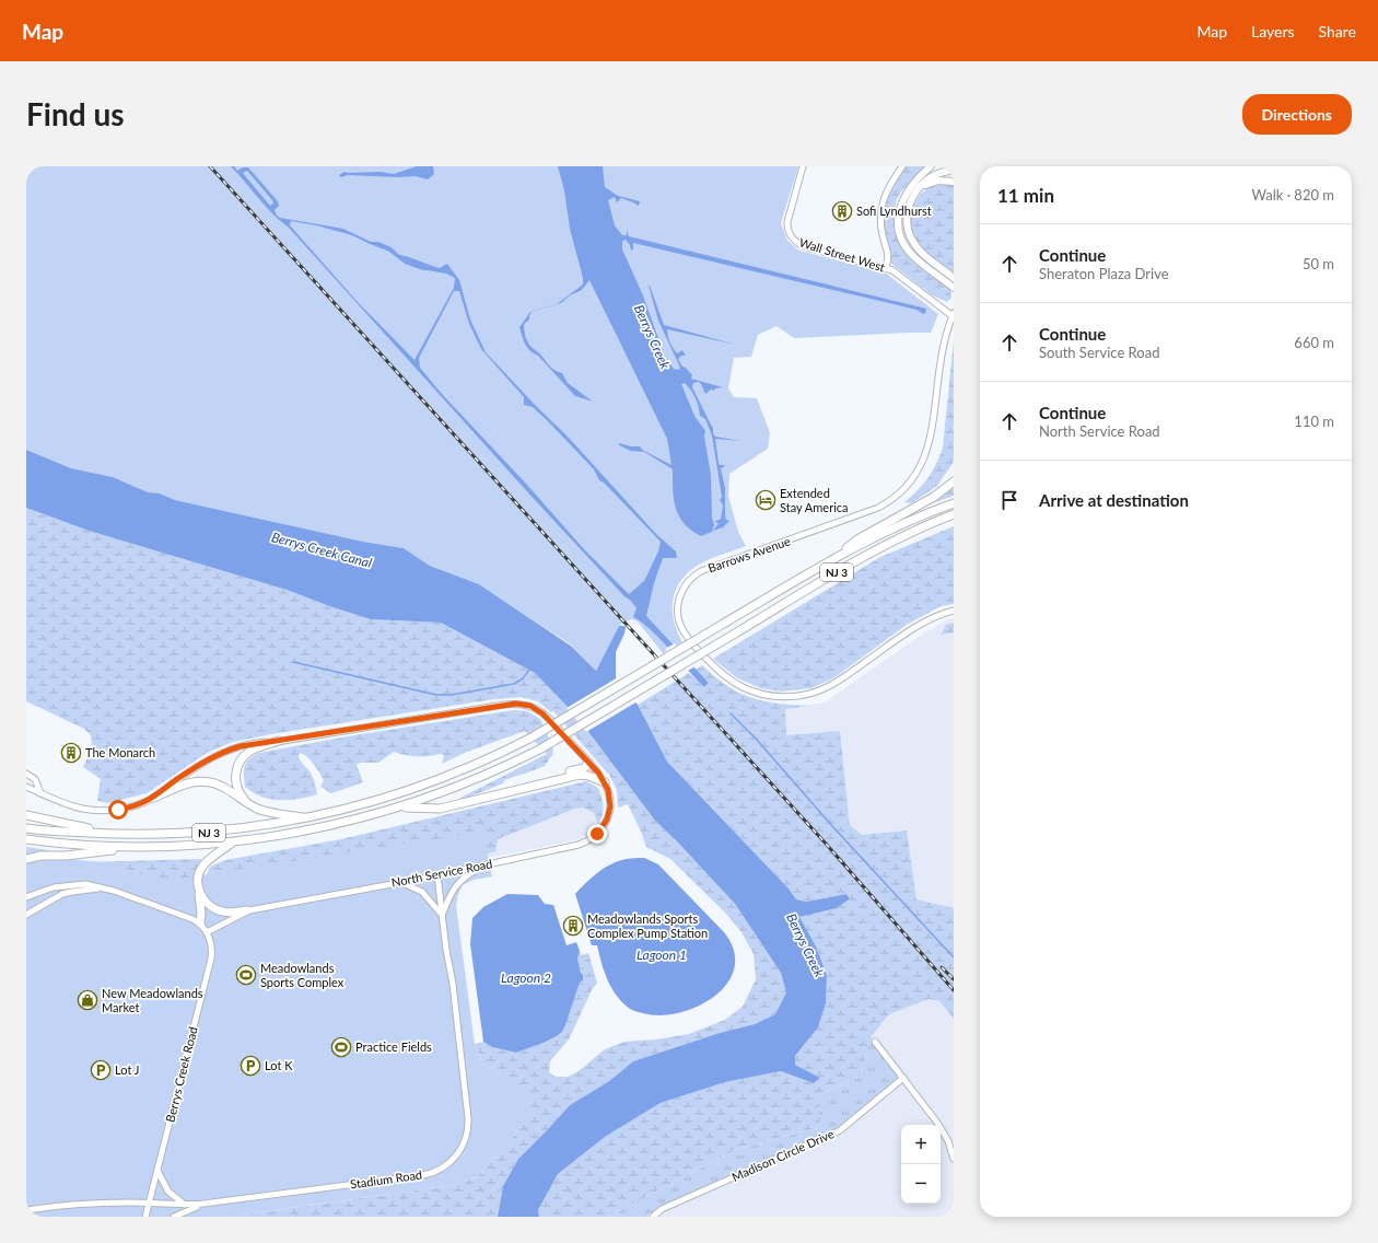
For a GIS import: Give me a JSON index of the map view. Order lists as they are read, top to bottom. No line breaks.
{"streets":{"highway":["NJ 3"],"street":["Wall Street West","Barrows Avenue","North Service Road","Berrys Creek Road","Madison Circle Drive","Stadium Road"]},"crossings":[["North Service Road","Berrys Creek Road"],["North Service Road","Stadium Road"],["Berrys Creek Road","Stadium Road"]],"water":["Berrys Creek","Berrys Creek Canal","Lagoon 1","Lagoon 2"],"places":{"building":["Sofi Lyndhurst","The Monarch","Meadowlands Sports Complex Pump Station"],"hotel":["Extended Stay America"],"sports":["Meadowlands Sports Complex","Practice Fields"],"shop":["New Meadowlands Market"],"parking":["Lot K","Lot J"]},"page":{"header":"Map","nav":["Map","Layers","Share"],"buttons":"Directions","title":"Find us","heading":["11 min","Walk · 820 m"],"list":[["Continue","Sheraton Plaza Drive","50 m"],["Continue","South Service Road","660 m"],["Continue","North Service Road","110 m"],"Arrive at destination"],"map_buttons":["+","−"]}}
